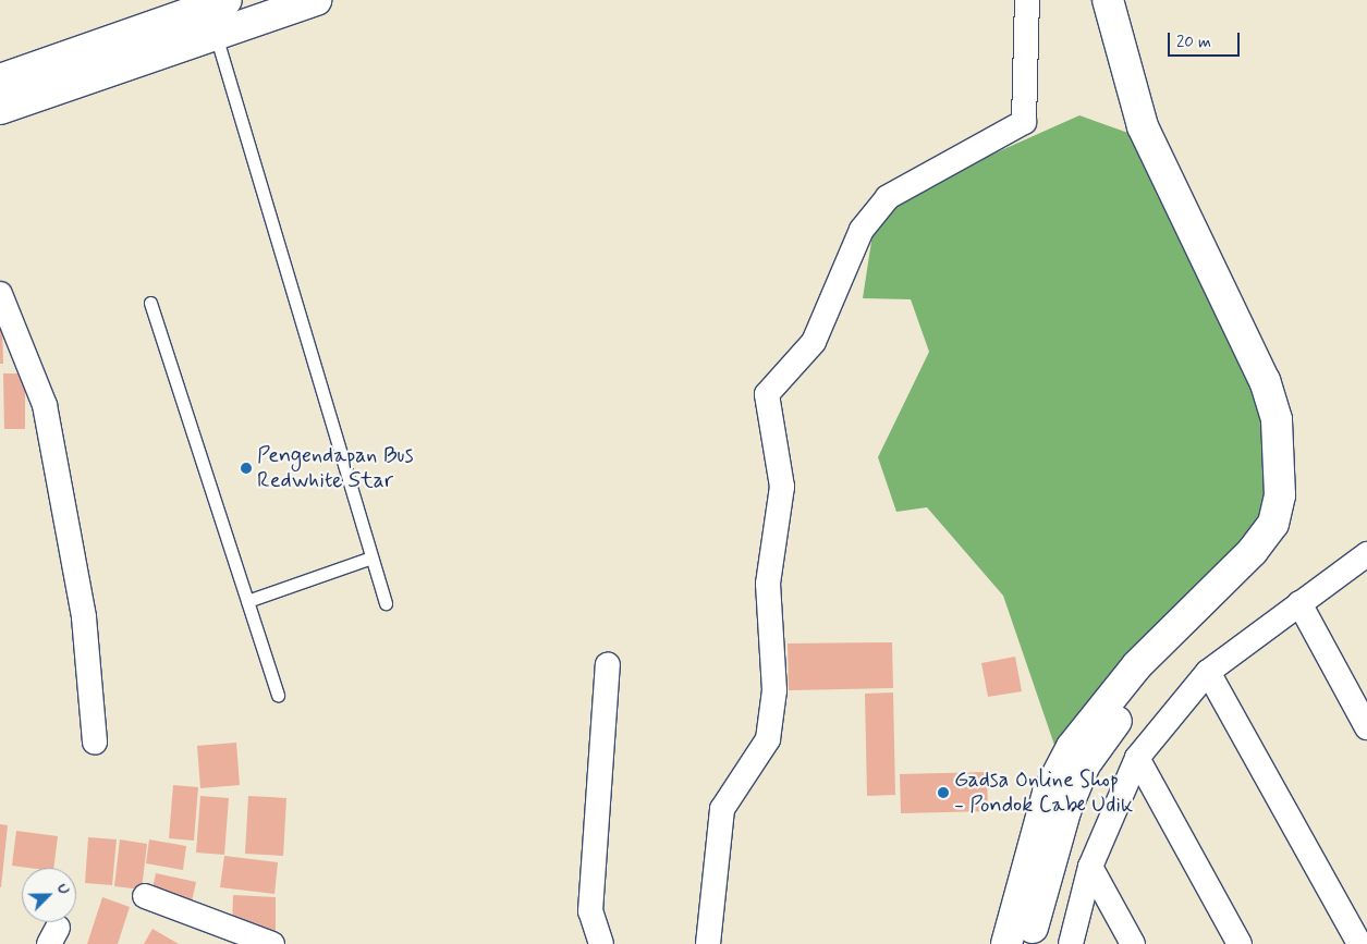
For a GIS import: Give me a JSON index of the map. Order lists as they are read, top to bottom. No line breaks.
{"places":["Pengendapan Bus Redwhite Star","Gadsa Online Shop - Pondok Cabe Udik"],"scale_bar":"20 m","north":"top right"}
